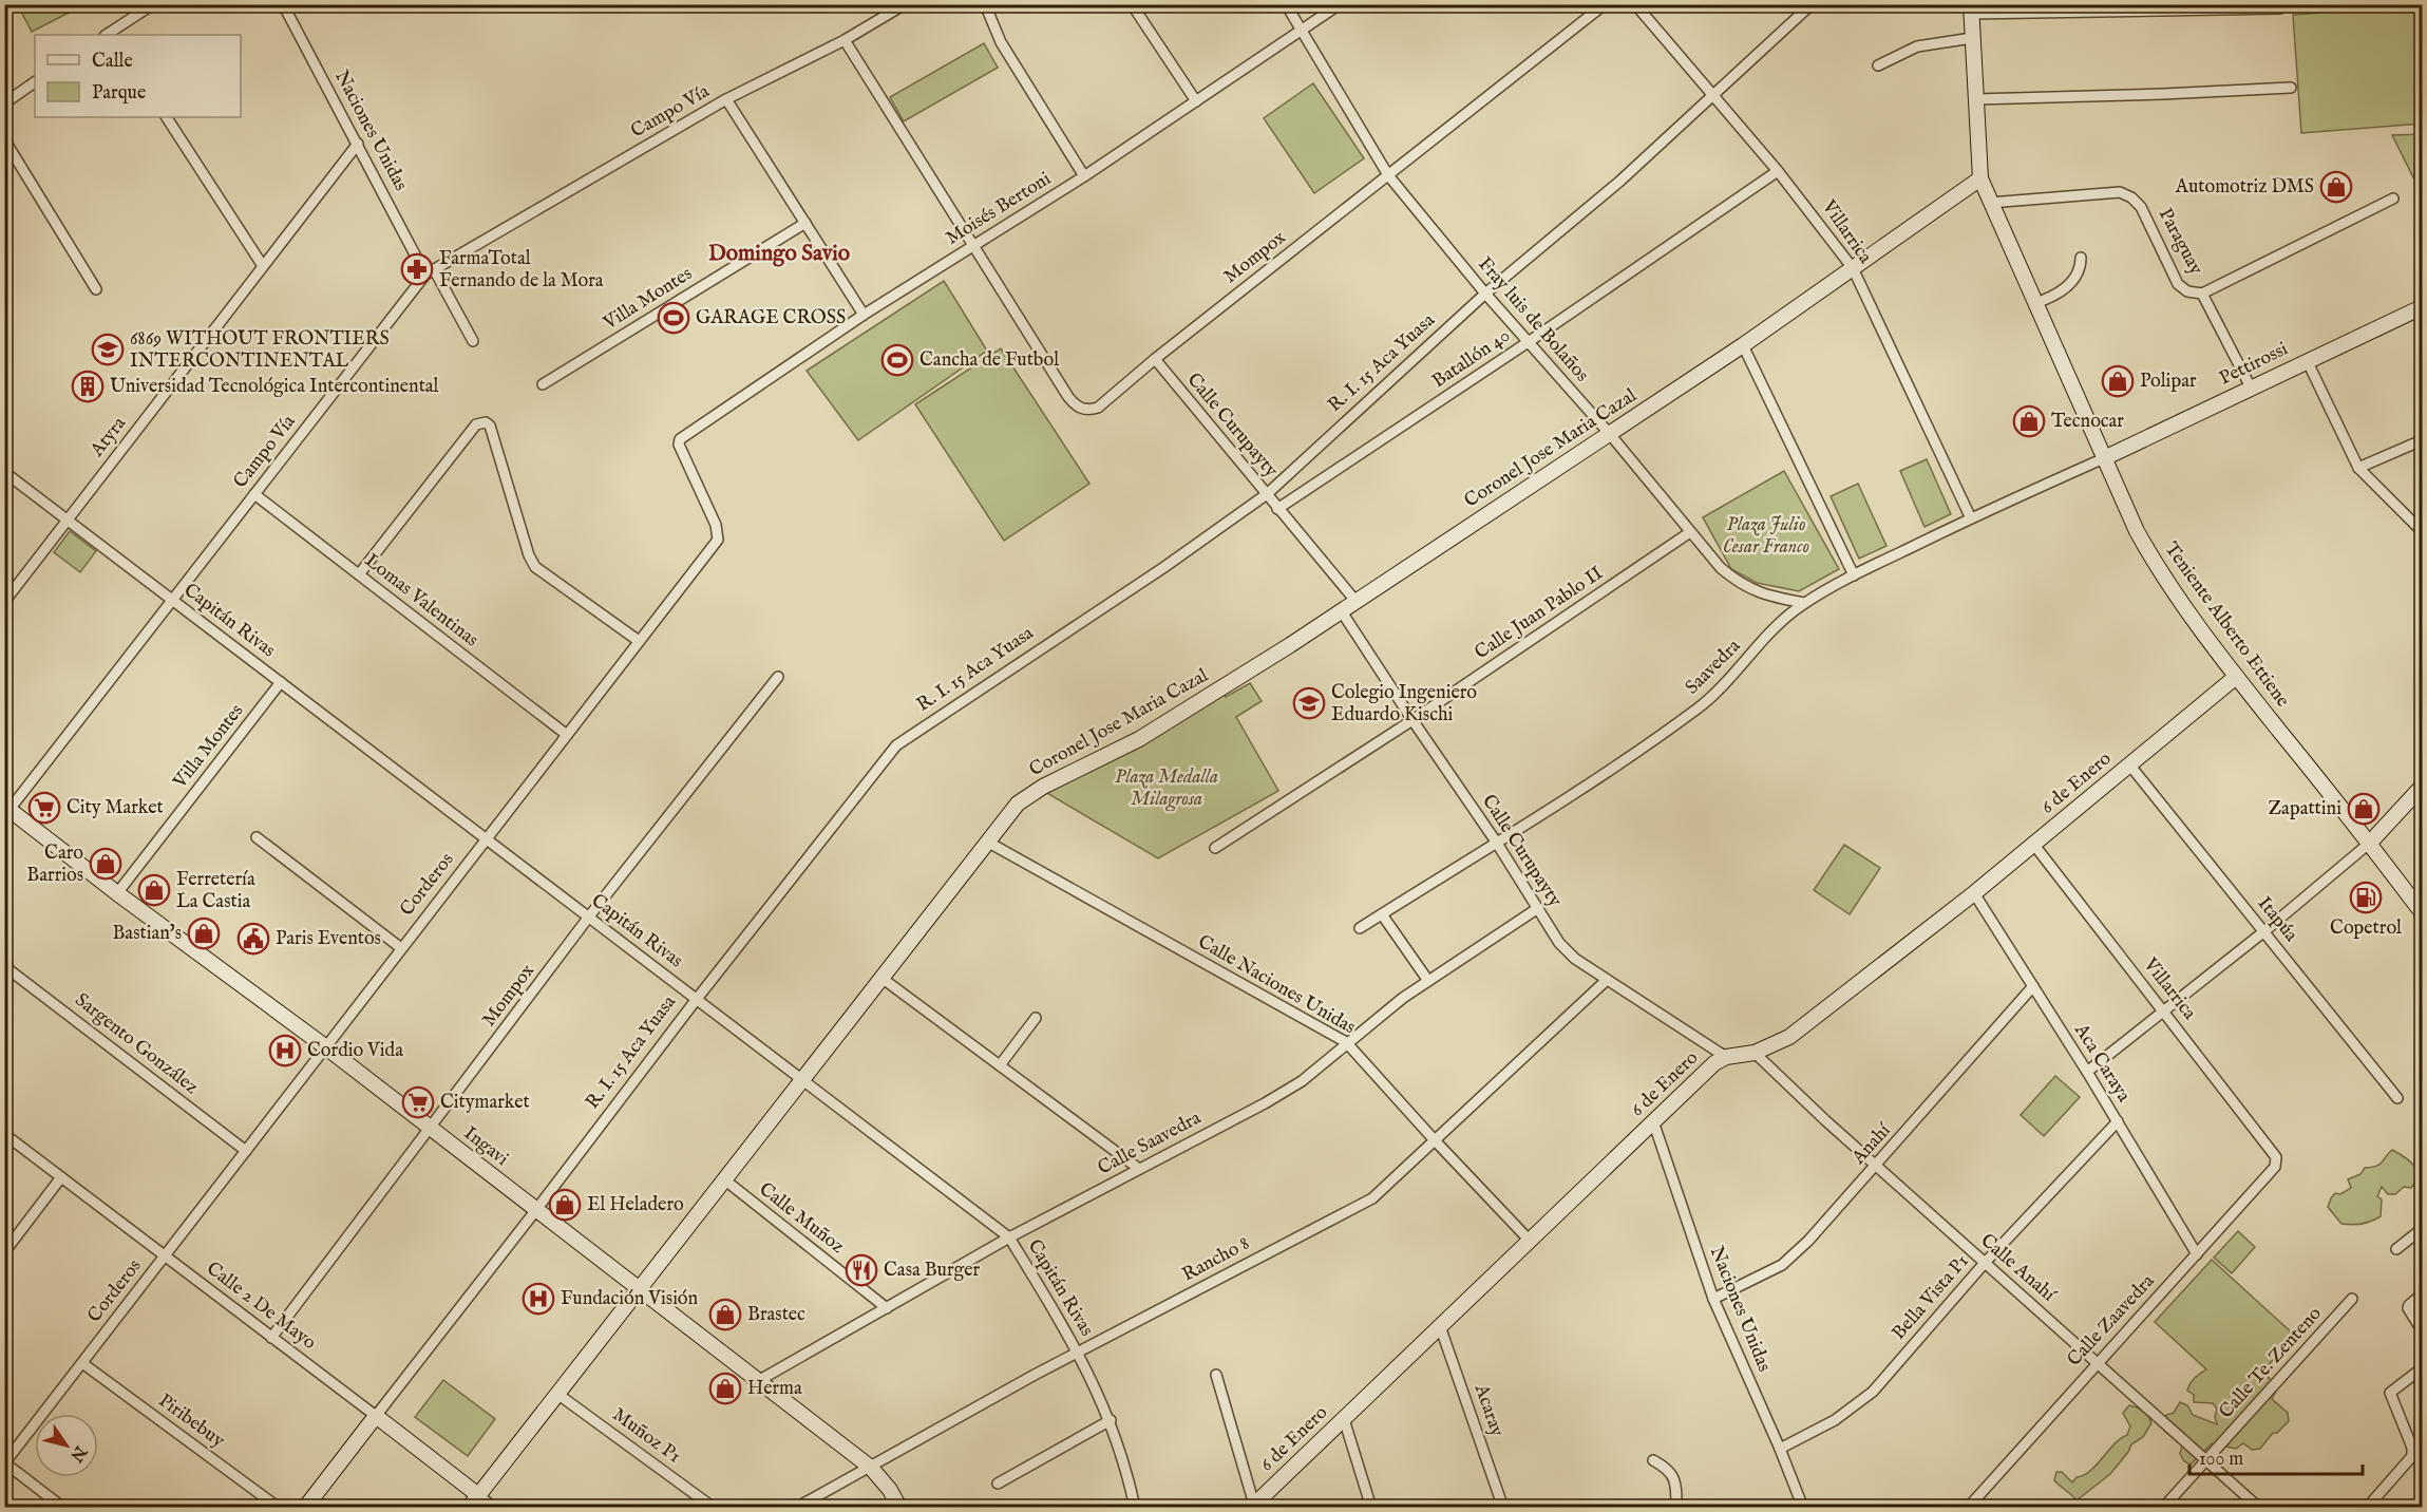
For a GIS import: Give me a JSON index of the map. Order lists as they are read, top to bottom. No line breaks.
{"streets":{"main road":["R. I. 15 Aca Yuasa","Pettirossi","Coronel Jose Maria Cazal","Teniente Alberto Ettiene","6 de Enero","Ingavi","Calle 2 De Mayo"],"street":["Campo Vía","Naciones Unidas","Moisés Bertoni","Villarrica","Paraguay","Mompox","Villa Montes","Fray luis de Bolaños","Batallón 40","Calle Curupayty","Atyra","Lomas Valentinas","Calle Juan Pablo II","Capitán Rivas","Saavedra","Corderos","Itapúa","Calle Naciones Unidas","Sargento González","Aca Caraya","Calle Saavedra","Anahí","Calle Muñoz","Rancho 8","Calle Anahí","Bella Vista P1","Calle Zaavedra","Calle Te. Zenteno","Acaray","Piribebuy","Muñoz P1"]},"crossings":[["Campo Vía","Naciones Unidas"],["Campo Vía","Lomas Valentinas"],["Campo Vía","Capitán Rivas"],["Campo Vía","Ingavi"],["Naciones Unidas","Atyra"],["Naciones Unidas","6 de Enero"],["Naciones Unidas","Anahí"],["Naciones Unidas","Bella Vista P1"],["Moisés Bertoni","Mompox"],["Moisés Bertoni","Fray luis de Bolaños"],["Moisés Bertoni","Corderos"],["Villarrica","Batallón 40"],["Villarrica","R. I. 15 Aca Yuasa"],["Villarrica","Coronel Jose Maria Cazal"],["Villarrica","Saavedra"],["Villarrica","6 de Enero"],["Villarrica","Calle Zaavedra"],["Paraguay","Pettirossi"],["Paraguay","Teniente Alberto Ettiene"],["Mompox","Fray luis de Bolaños"],["Mompox","Calle Curupayty"],["Mompox","Capitán Rivas"],["Mompox","Ingavi"],["Mompox","Calle 2 De Mayo"],["Villa Montes","Capitán Rivas"],["Villa Montes","Ingavi"],["Fray luis de Bolaños","Batallón 40"],["Fray luis de Bolaños","R. I. 15 Aca Yuasa"],["Fray luis de Bolaños","Coronel Jose Maria Cazal"],["Fray luis de Bolaños","Calle Juan Pablo II"],["Fray luis de Bolaños","Saavedra"],["Batallón 40","Calle Curupayty"],["R. I. 15 Aca Yuasa","Calle Curupayty"],["R. I. 15 Aca Yuasa","Capitán Rivas"],["R. I. 15 Aca Yuasa","Ingavi"],["R. I. 15 Aca Yuasa","Calle 2 De Mayo"],["Pettirossi","Teniente Alberto Ettiene"],["Pettirossi","Saavedra"],["Calle Curupayty","Coronel Jose Maria Cazal"],["Calle Curupayty","Calle Juan Pablo II"],["Calle Curupayty","Saavedra"],["Calle Curupayty","6 de Enero"],["Calle Curupayty","Calle Saavedra"],["Calle Curupayty","Rancho 8"],["Atyra","Capitán Rivas"],["Coronel Jose Maria Cazal","Capitán Rivas"],["Coronel Jose Maria Cazal","Teniente Alberto Ettiene"],["Coronel Jose Maria Cazal","Calle Naciones Unidas"],["Coronel Jose Maria Cazal","Ingavi"],["Coronel Jose Maria Cazal","Calle Muñoz"],["Coronel Jose Maria Cazal","Calle 2 De Mayo"],["Coronel Jose Maria Cazal","Muñoz P1"],["Lomas Valentinas","Corderos"],["Capitán Rivas","Corderos"],["Capitán Rivas","Calle Saavedra"],["Capitán Rivas","Rancho 8"],["Teniente Alberto Ettiene","Saavedra"],["Teniente Alberto Ettiene","6 de Enero"],["6 de Enero","Itapúa"],["6 de Enero","Calle Naciones Unidas"],["6 de Enero","Aca Caraya"],["6 de Enero","Calle Anahí"],["6 de Enero","Acaray"],["Corderos","Sargento González"],["Corderos","Ingavi"],["Corderos","Calle 2 De Mayo"],["Corderos","Piribebuy"],["Calle Naciones Unidas","Calle Saavedra"],["Calle Naciones Unidas","Rancho 8"],["Aca Caraya","Anahí"],["Aca Caraya","Bella Vista P1"],["Aca Caraya","Calle Zaavedra"],["Calle Saavedra","Ingavi"],["Calle Saavedra","Calle Muñoz"],["Anahí","Calle Anahí"],["Ingavi","Rancho 8"],["Calle Anahí","Bella Vista P1"],["Calle Anahí","Calle Zaavedra"],["Calle Anahí","Calle Te. Zenteno"]],"districts":["Domingo Savio"],"parks":["Plaza Julio Cesar Franco","Plaza Medalla Milagrosa"],"places":{"shop":["Automotriz DMS","Polipar","Tecnocar","Zapattini","Caro Barrios","Ferretería La Castia","Bastian's","El Heladero","Brastec","Herma"],"pharmacy":["FarmaTotal Fernando de la Mora"],"sports":["GARAGE CROSS","Cancha de Futbol"],"school or university":["6869 WITHOUT FRONTIERS INTERCONTINENTAL","Colegio Ingeniero Eduardo Kischi"],"building":["Universidad Tecnológica Intercontinental"],"supermarket":["City Market","Citymarket"],"fuel station":["Copetrol"],"public building":["Paris Eventos"],"hospital":["Cordio Vida","Fundación Visión"],"restaurant":["Casa Burger"]},"legend":["Calle","Parque"],"scale_bar":"100 m","north":"bottom right"}
